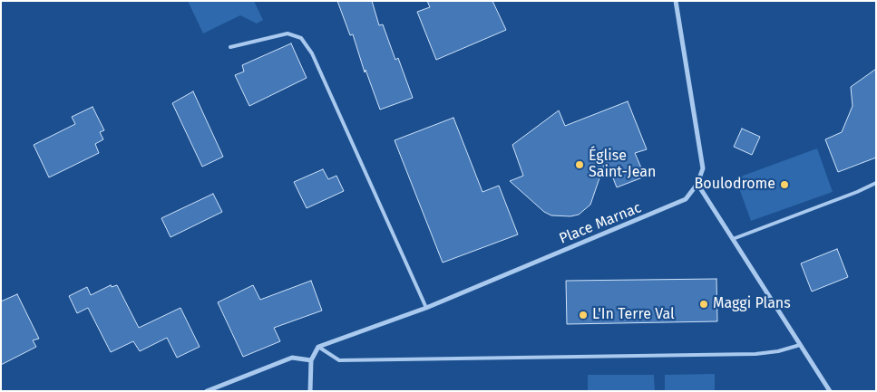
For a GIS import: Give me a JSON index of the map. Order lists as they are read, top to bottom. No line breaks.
{"streets":{"street":["Place Marnac"]},"places":["Église Saint-Jean","Boulodrome","Maggi Plans","L'In Terre Val"]}
